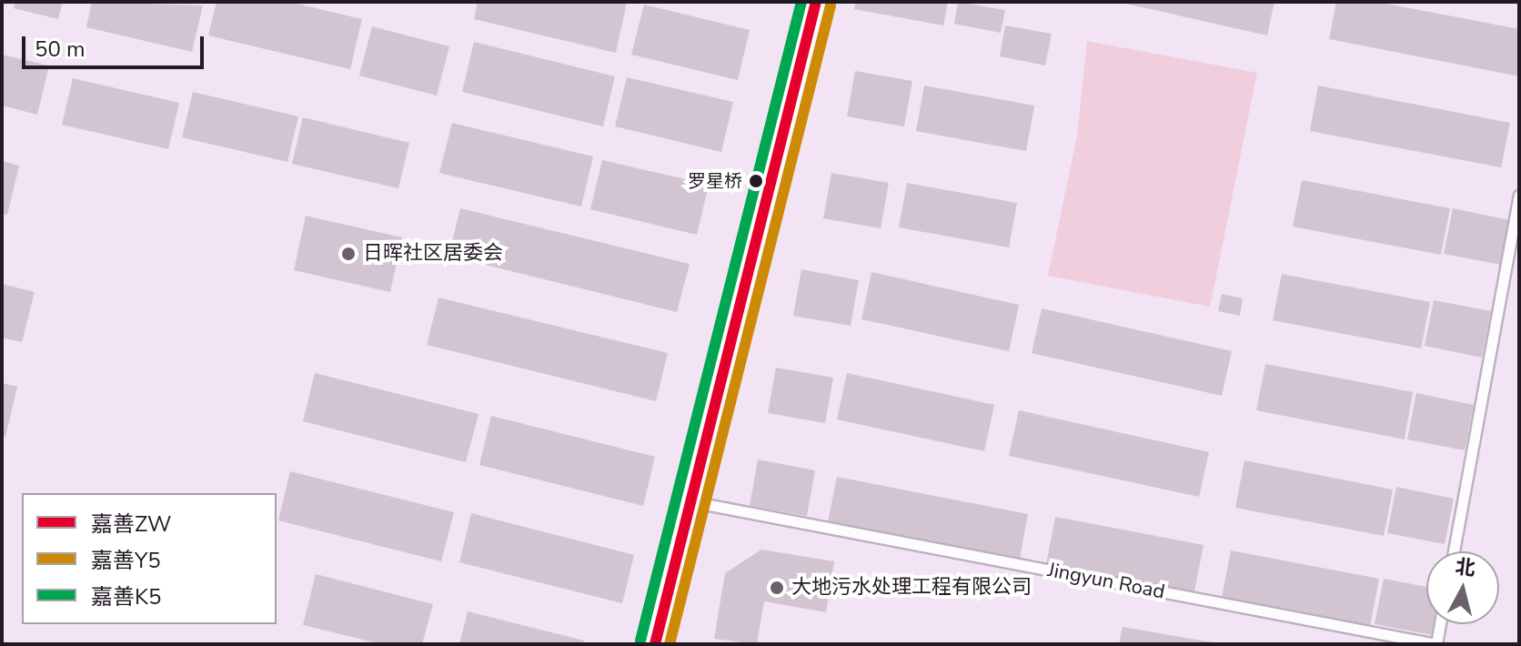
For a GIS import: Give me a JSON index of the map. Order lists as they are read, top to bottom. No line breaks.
{"streets":{"lane":["Jingyun Road"]},"places":["罗星桥","日晖社区居委会","大地污水处理工程有限公司"],"lines":["transit line 嘉善ZW","transit line 嘉善K5","transit line 嘉善Y5"],"legend":["嘉善ZW","嘉善Y5","嘉善K5"],"scale_bar":"50 m","north":"top"}
